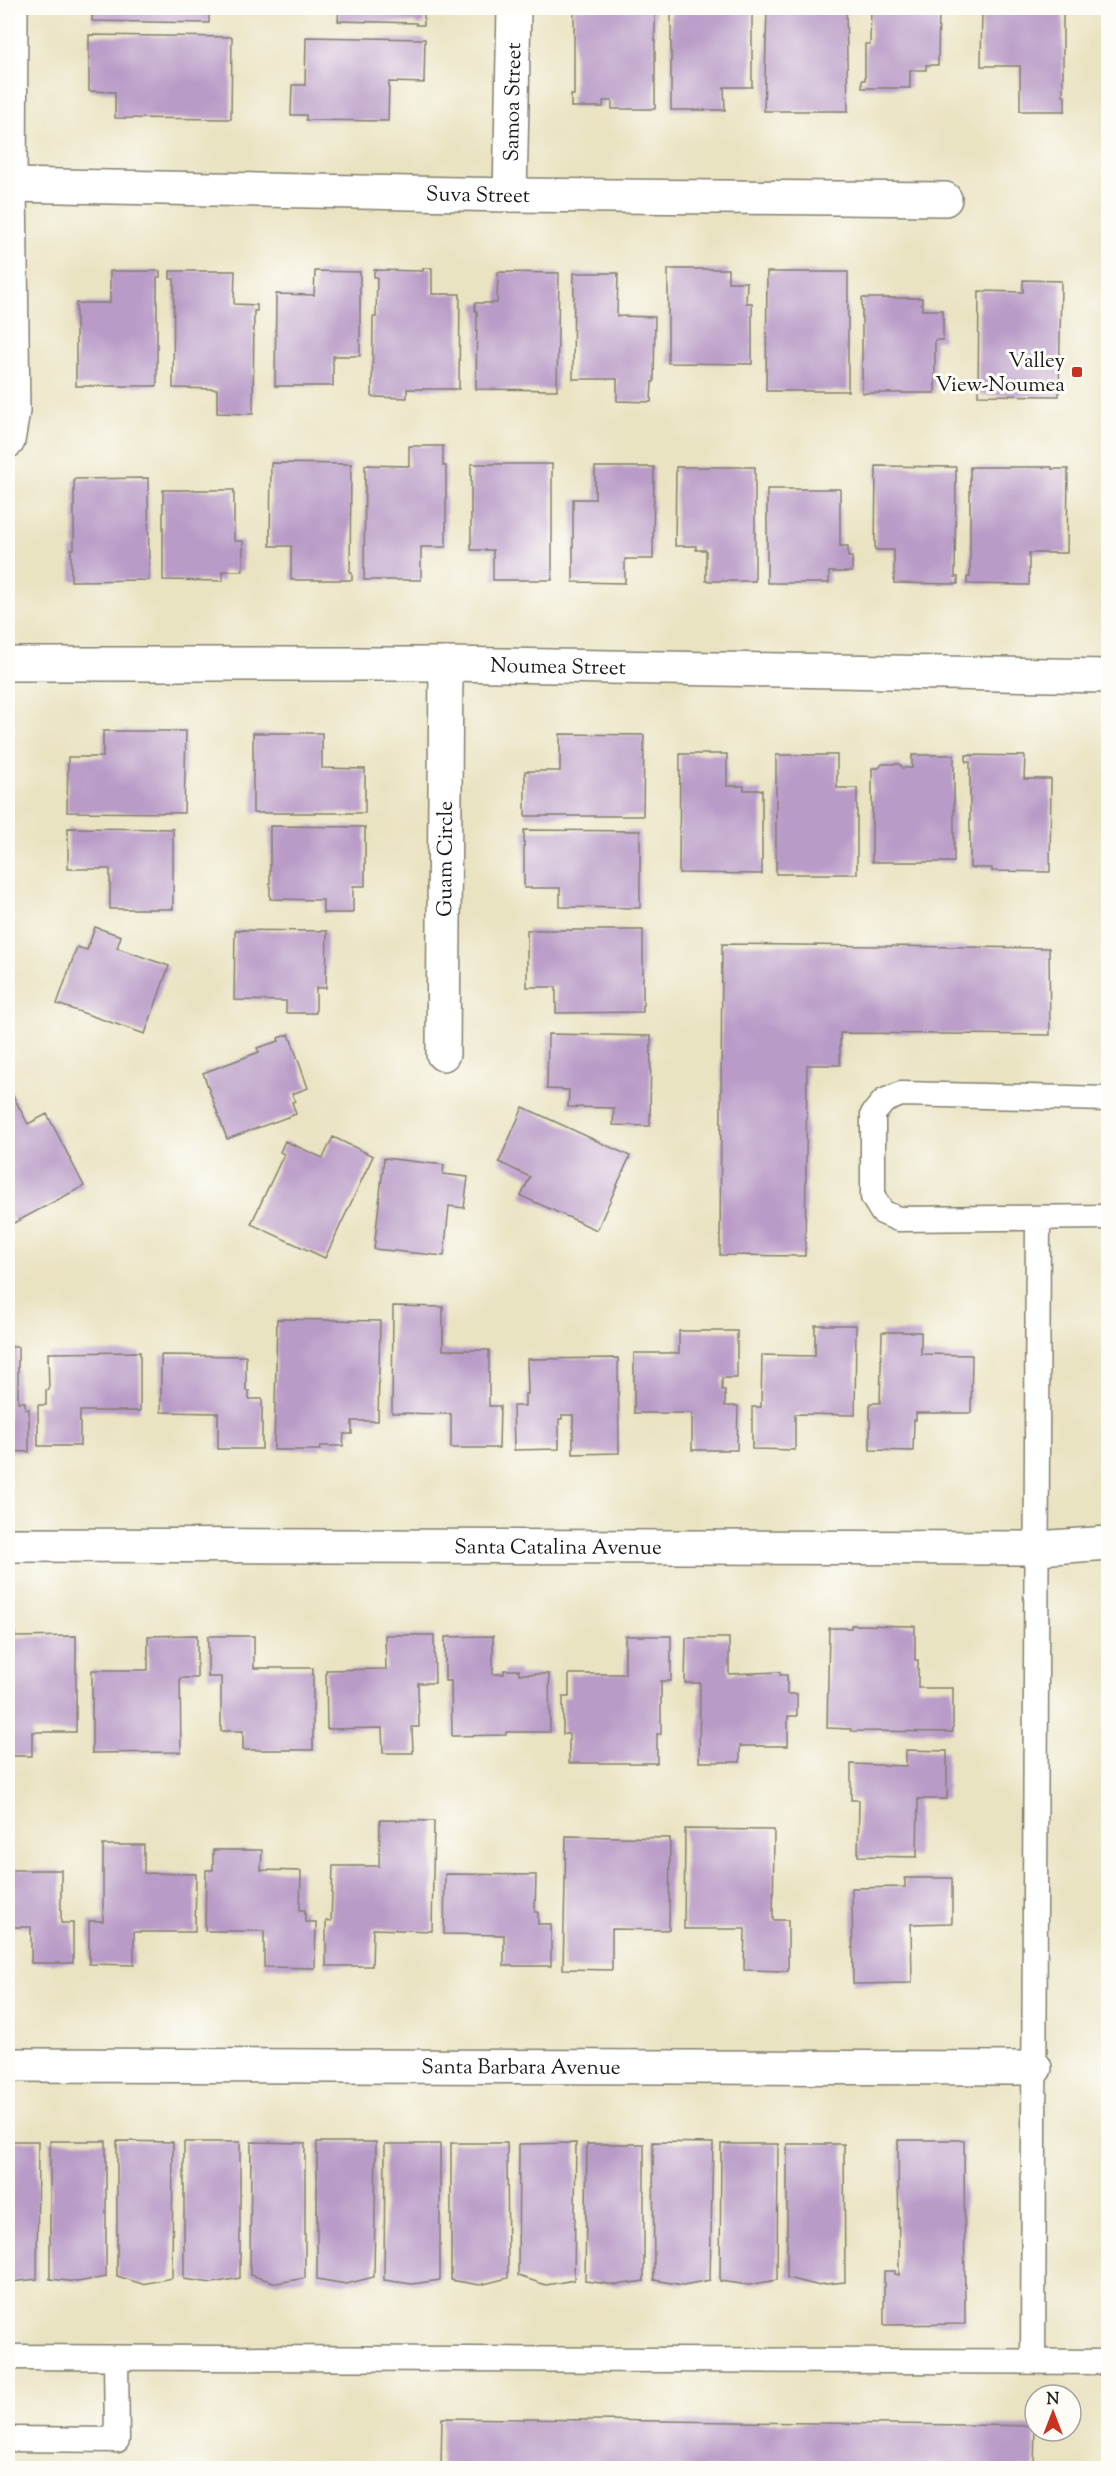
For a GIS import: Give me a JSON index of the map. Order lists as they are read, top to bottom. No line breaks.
{"streets":{"street":["Samoa Street","Suva Street","Noumea Street","Guam Circle","Santa Catalina Avenue","Santa Barbara Avenue"]},"crossings":[["Samoa Street","Suva Street"],["Noumea Street","Guam Circle"]],"places":{"transit":["Valley View-Noumea"]},"north":"top"}
